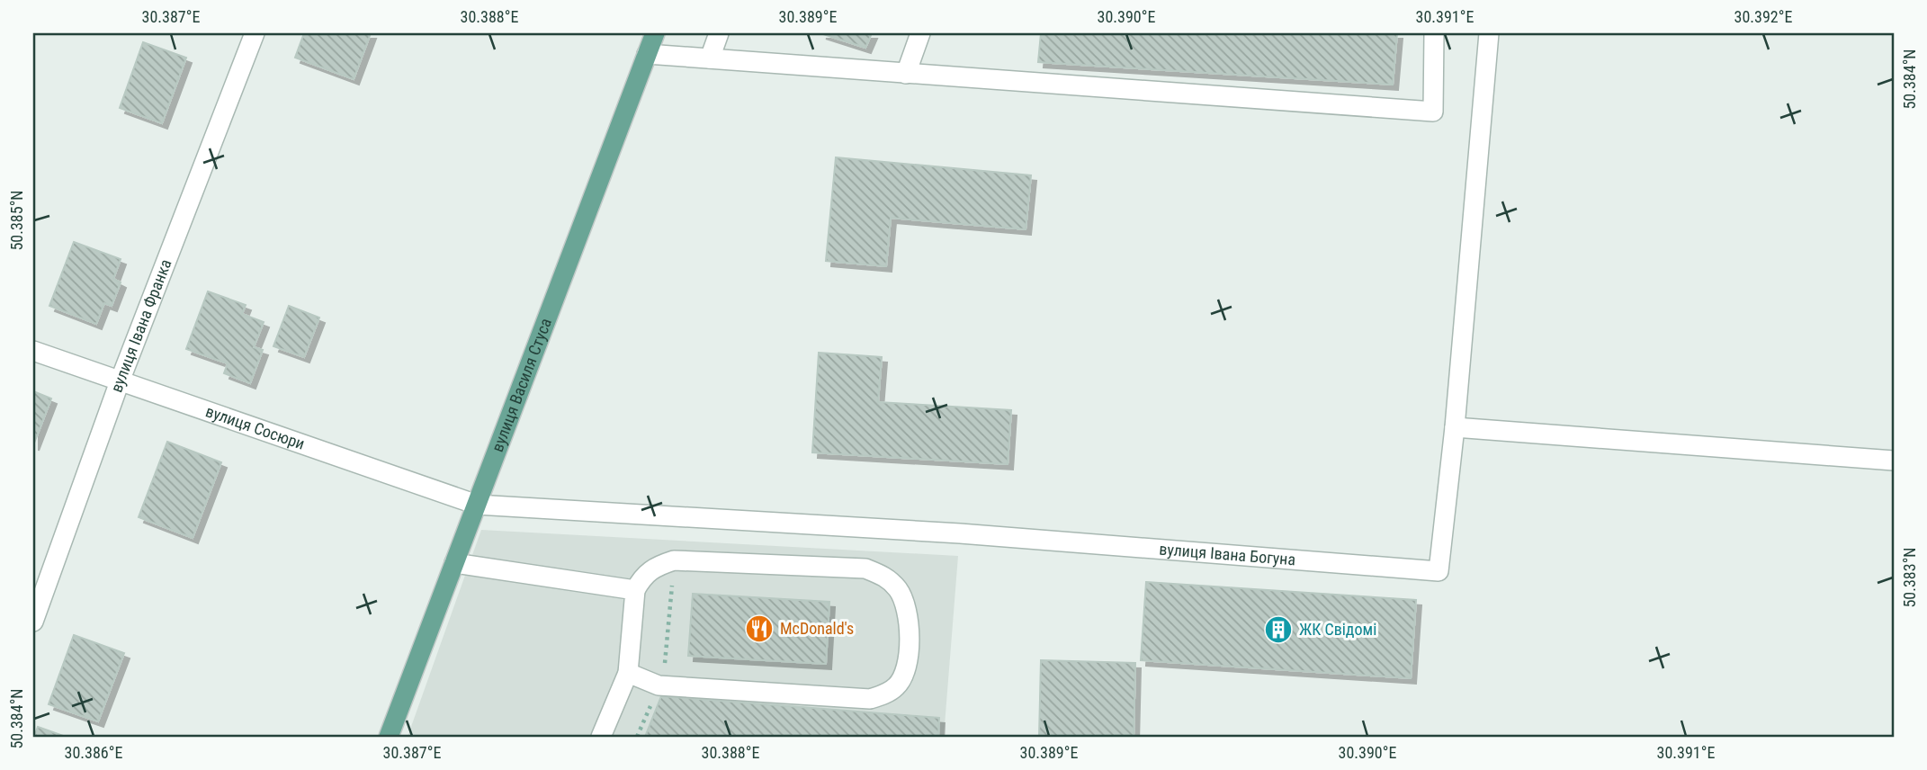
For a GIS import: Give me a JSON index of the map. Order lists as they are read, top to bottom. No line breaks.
{"streets":{"main road":["вулиця Василя Стуса"],"street":["вулиця Івана Франка","вулиця Сосюри","вулиця Івана Богуна"]},"crossings":[["вулиця Івана Франка","вулиця Сосюри"],["вулиця Василя Стуса","вулиця Сосюри"],["вулиця Василя Стуса","вулиця Івана Богуна"],["вулиця Сосюри","вулиця Івана Богуна"]],"places":{"restaurant":["McDonald's"],"building":["ЖК Свідомі"]},"coordinates":["30.387°E","30.388°E","30.389°E","30.390°E","30.391°E","30.392°E","50.384°N","50.385°N","50.383°N","30.386°E"]}
